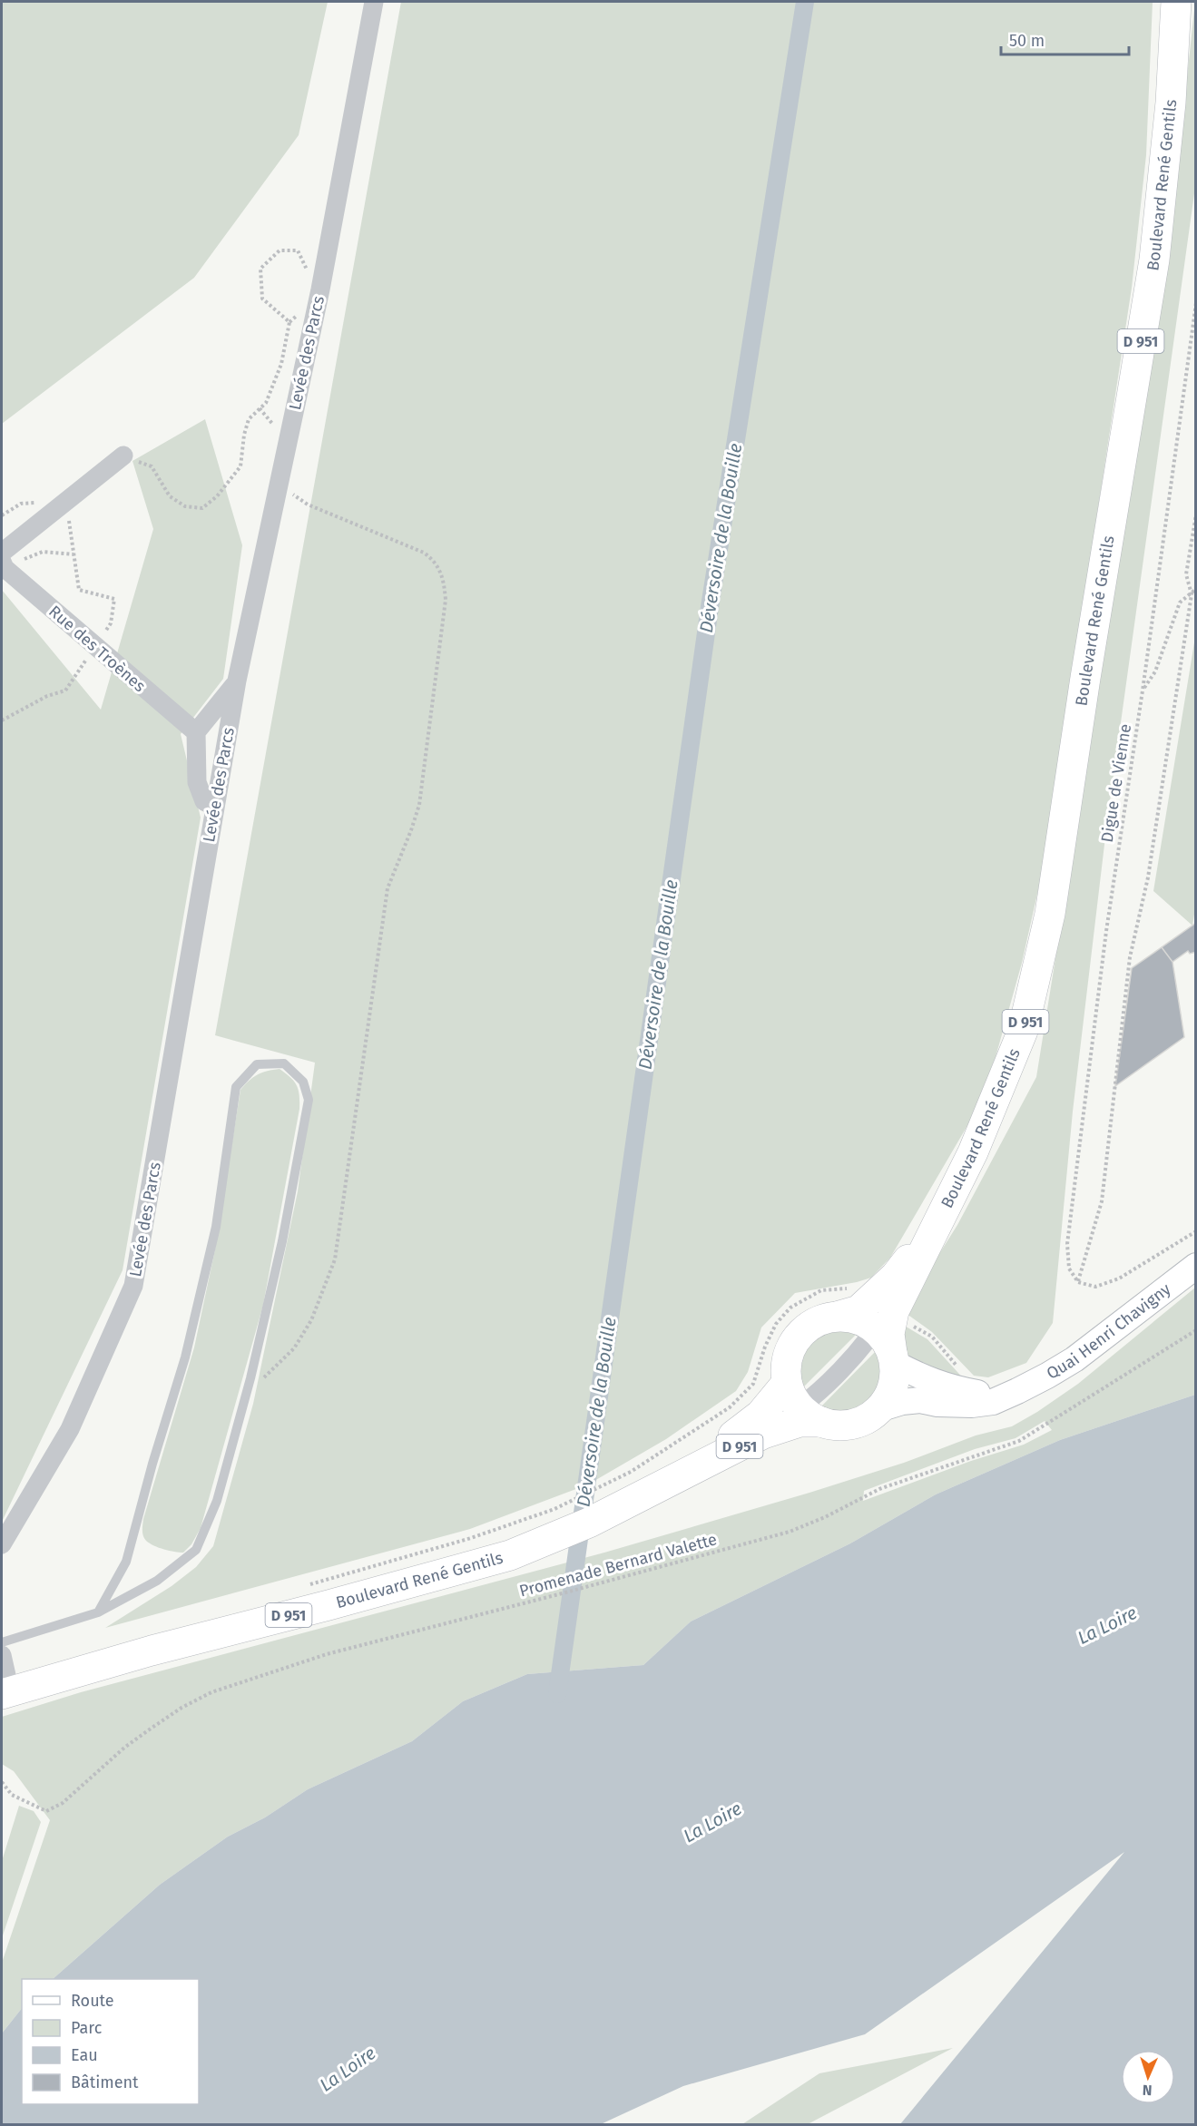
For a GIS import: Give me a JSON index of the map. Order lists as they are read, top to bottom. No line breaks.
{"streets":{"main road":["Boulevard René Gentils","D 951","Quai Henri Chavigny"],"street":["Levée des Parcs","Rue des Troènes"],"path":["Digue de Vienne","Promenade Bernard Valette"]},"crossings":[["Boulevard René Gentils","Quai Henri Chavigny"]],"water":["Déversoire de la Bouille","La Loire"],"legend":["Route","Parc","Eau","Bâtiment"],"scale_bar":"50 m","north":"bottom"}
